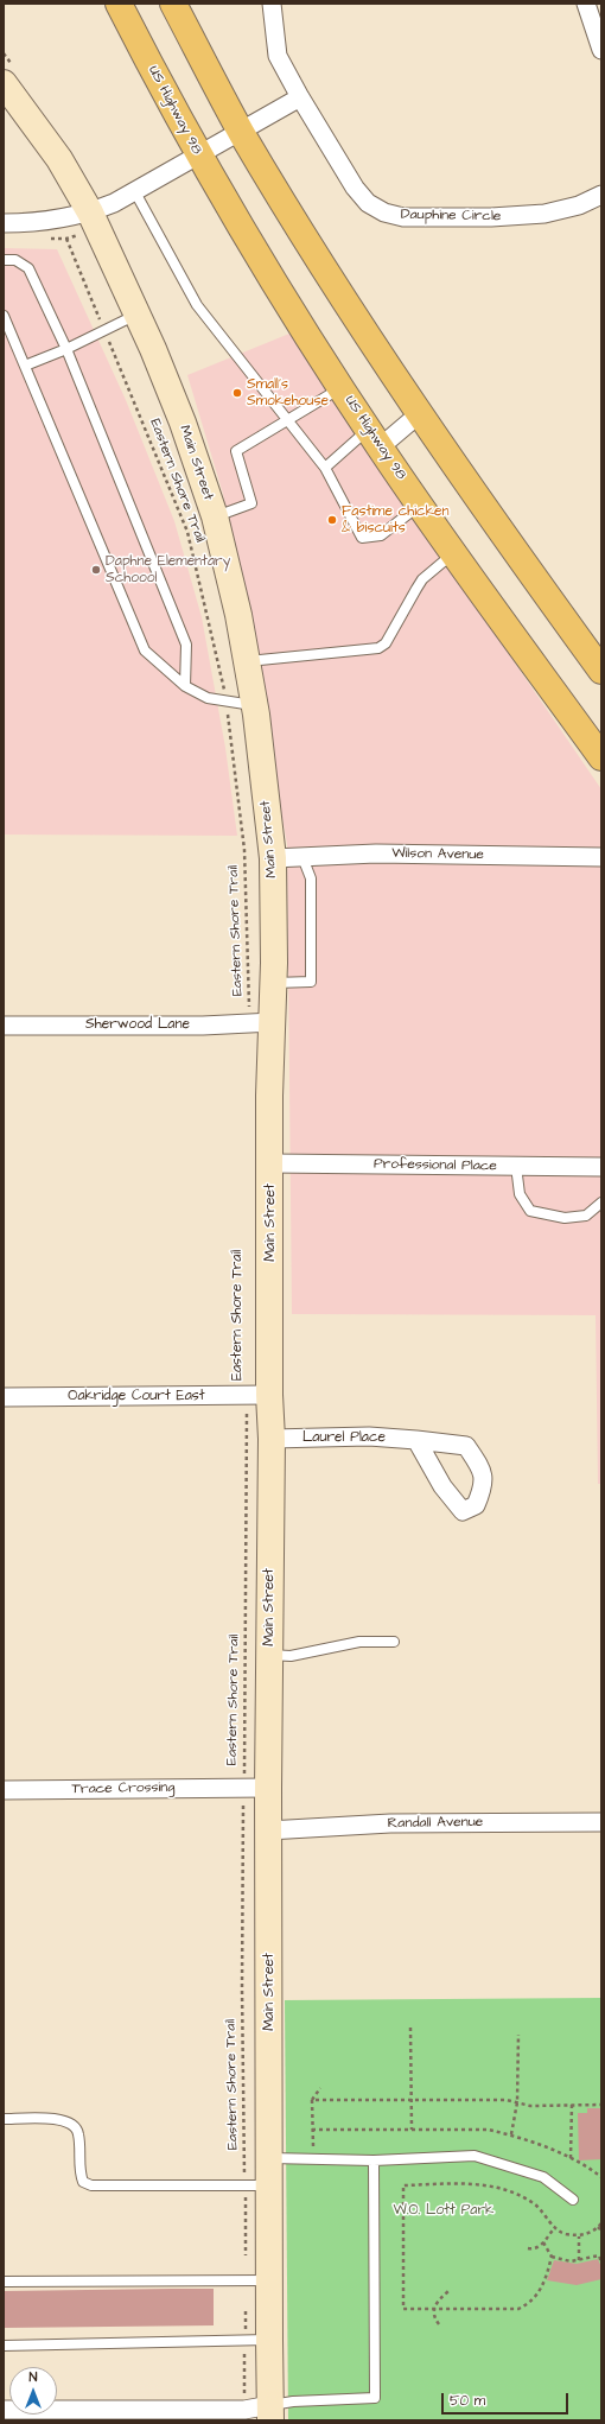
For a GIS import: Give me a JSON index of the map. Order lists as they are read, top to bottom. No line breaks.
{"streets":{"main road":["US Highway 98","Main Street"],"street":["Dauphine Circle","Wilson Avenue","Sherwood Lane","Professional Place","Oakridge Court East","Laurel Place","Trace Crossing","Randall Avenue"],"path":["Eastern Shore Trail"]},"crossings":[["Main Street","Eastern Shore Trail"],["Main Street","Wilson Avenue"],["Main Street","Sherwood Lane"],["Main Street","Professional Place"],["Main Street","Oakridge Court East"],["Main Street","Laurel Place"],["Main Street","Trace Crossing"],["Main Street","Randall Avenue"],["Eastern Shore Trail","Sherwood Lane"],["Eastern Shore Trail","Oakridge Court East"],["Eastern Shore Trail","Trace Crossing"]],"parks":["W.O. Lott Park"],"places":["Small's Smokehouse","Fastime chicken & biscuits","Daphne Elementary Schoool"],"scale_bar":"50 m","north":"top"}
